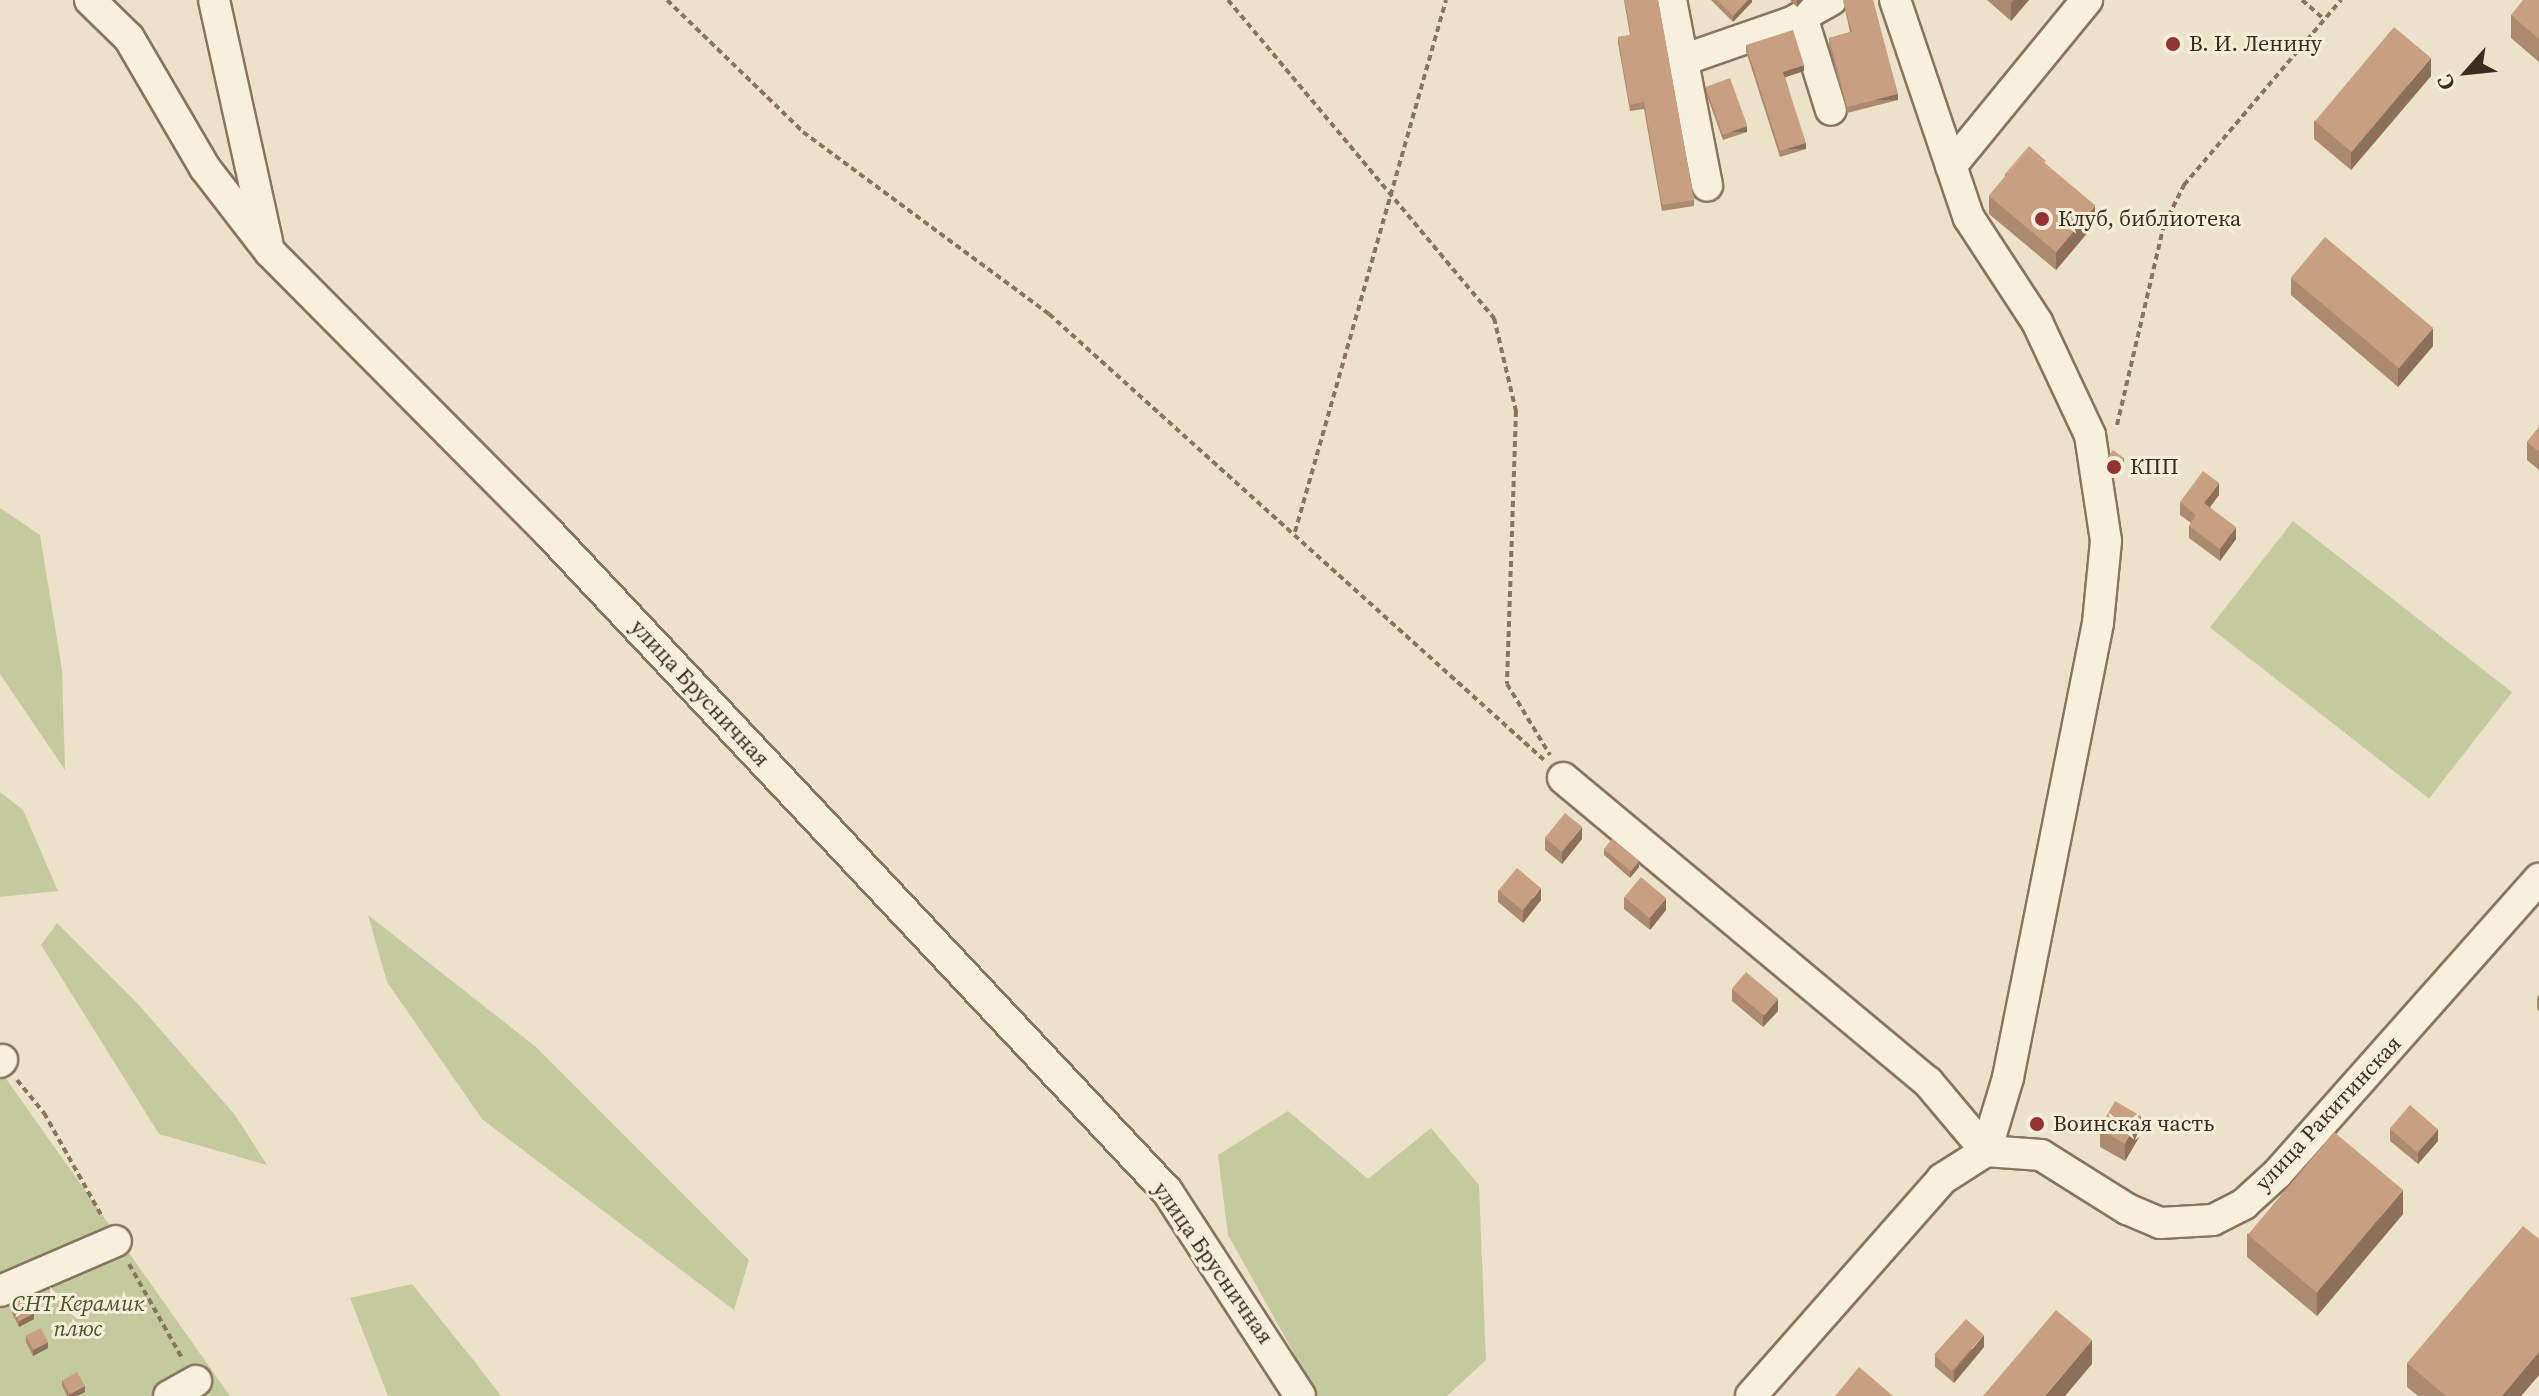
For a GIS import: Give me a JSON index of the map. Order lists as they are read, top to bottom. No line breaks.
{"streets":{"street":["улица Брусничная","улица Ракитинская"]},"parks":["СНТ Керамик плюс"],"places":["В. И. Ленину","Клуб, библиотека","КПП","Воинская часть"],"north":"bottom left"}
